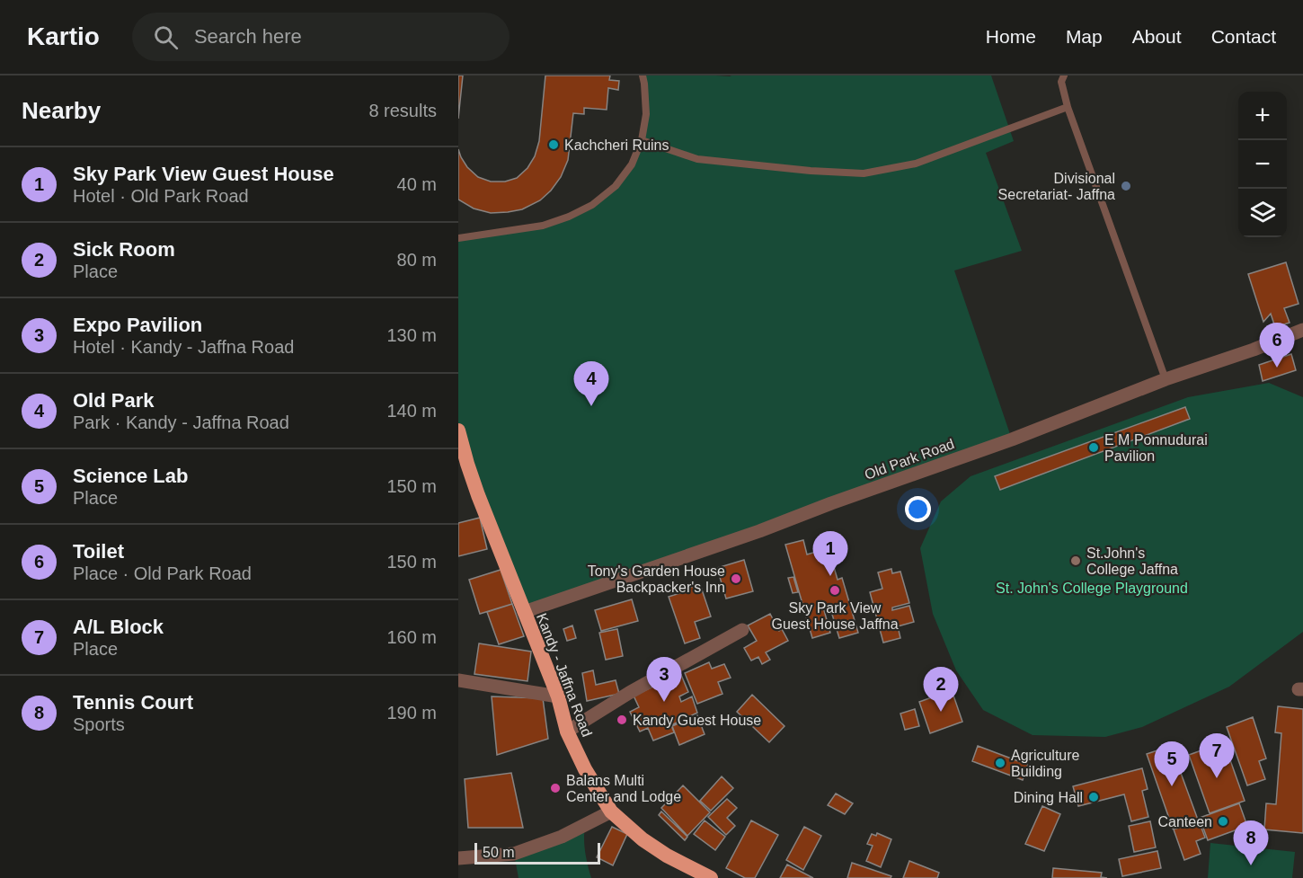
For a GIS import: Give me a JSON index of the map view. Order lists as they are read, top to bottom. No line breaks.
{"streets":{"highway":["Kandy - Jaffna Road"],"street":["Old Park Road"]},"crossings":[["Old Park Road","Kandy - Jaffna Road"]],"parks":["St. John's College Playground"],"places":["Kachcheri Ruins","Divisional Secretariat- Jaffna","E M Ponnudurai Pavilion","St.John's College Jaffna","Tony's Garden House Backpacker's Inn","Sky Park View Guest House Jaffna","Kandy Guest House","Agriculture Building","Balans Multi Center and Lodge","Dining Hall","Canteen"],"scale_bar":"50 m","page":{"header":"Kartio","search":"Search here","nav":["Home","Map","About","Contact"],"heading":["Nearby","8 results"],"map_buttons":["+","−"],"list":[{"mark":"1","name":"Sky Park View Guest House","note":"Hotel · Old Park Road","value":"40 m"},{"mark":"2","name":"Sick Room","note":"Place","value":"80 m"},{"mark":"3","name":"Expo Pavilion","note":"Hotel · Kandy - Jaffna Road","value":"130 m"},{"mark":"4","name":"Old Park","note":"Park · Kandy - Jaffna Road","value":"140 m"},{"mark":"5","name":"Science Lab","note":"Place","value":"150 m"},{"mark":"6","name":"Toilet","note":"Place · Old Park Road","value":"150 m"},{"mark":"7","name":"A/L Block","note":"Place","value":"160 m"},{"mark":"8","name":"Tennis Court","note":"Sports","value":"190 m"}],"pins":["6","4","1","3","2","7","5","8"],"scale":"50 m"}}
